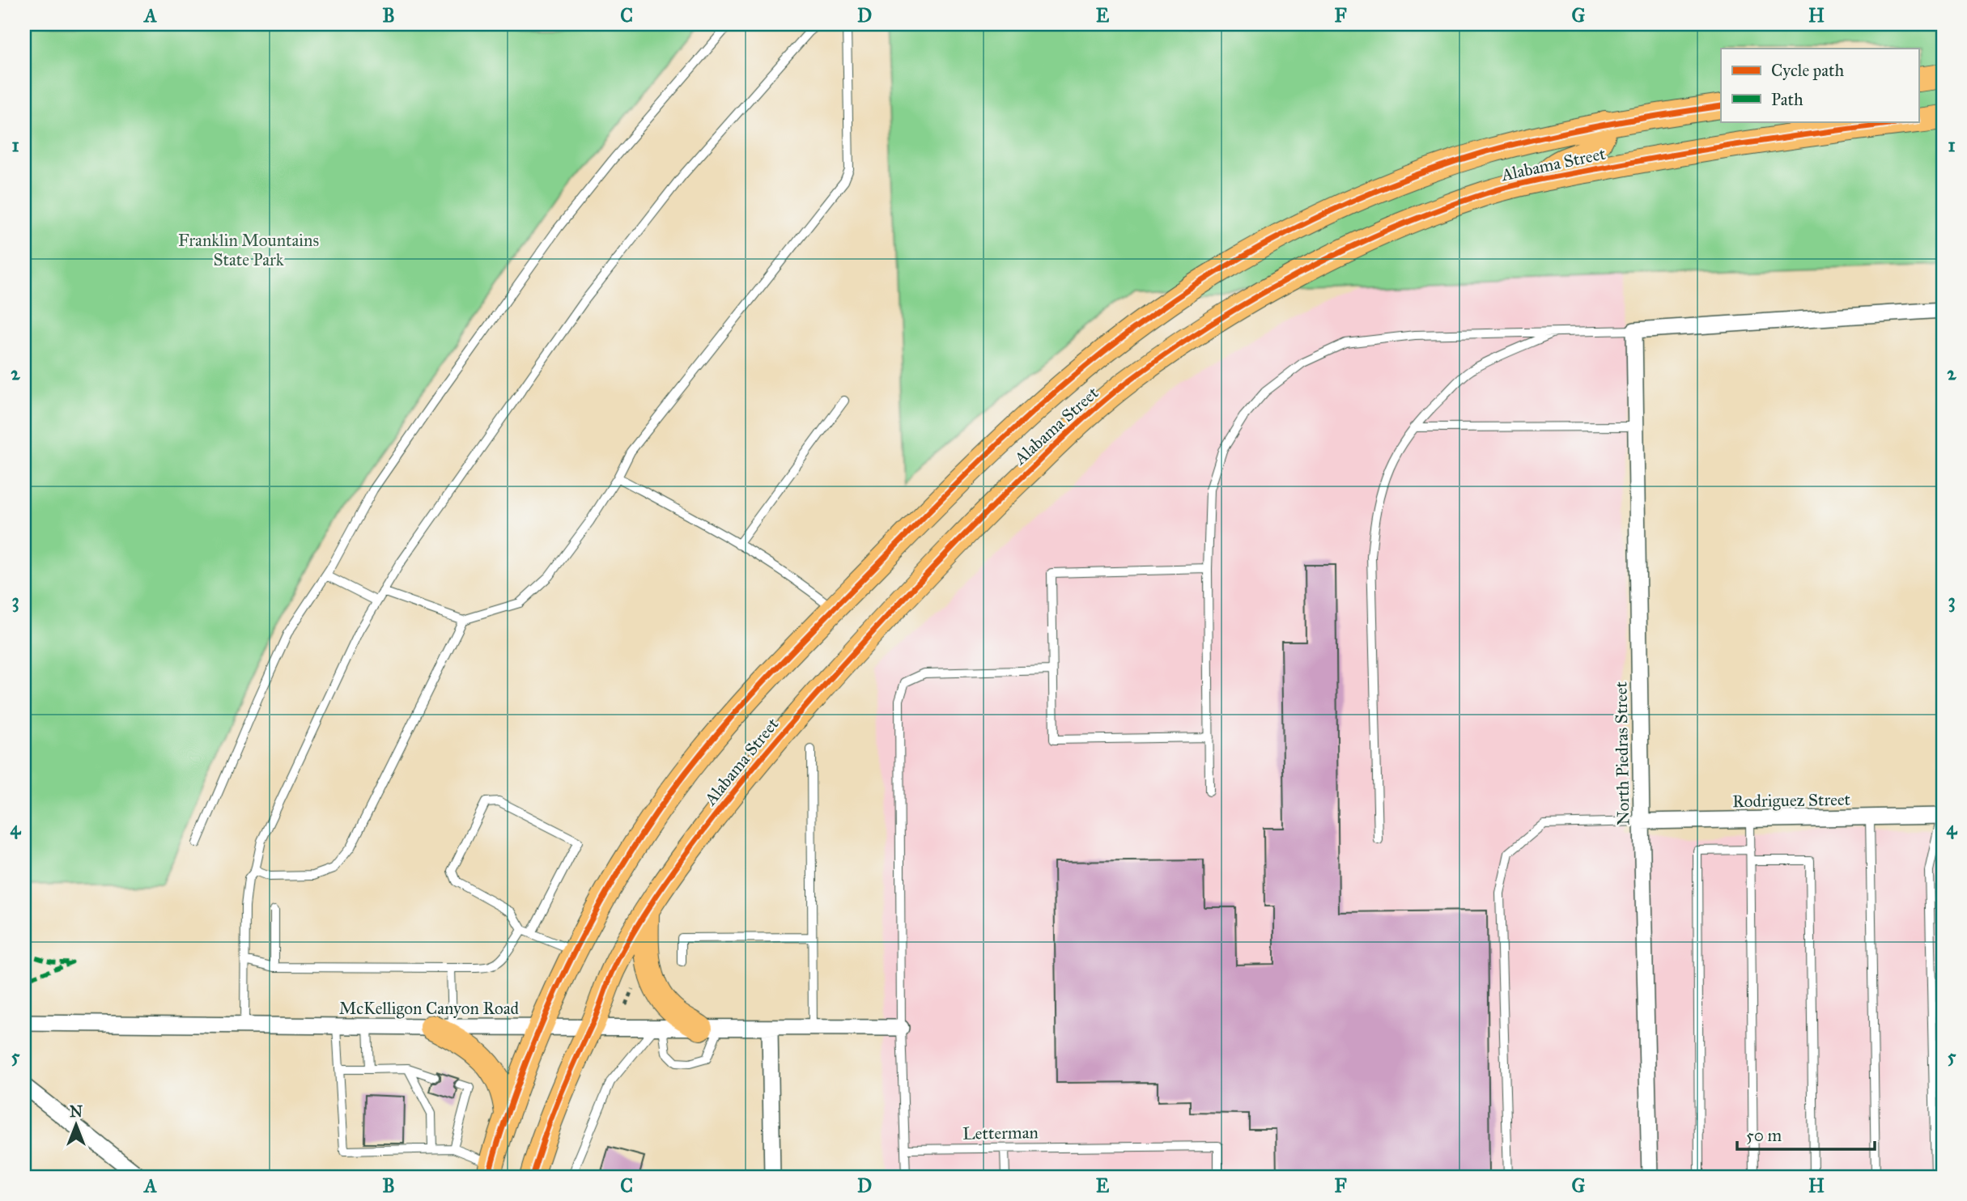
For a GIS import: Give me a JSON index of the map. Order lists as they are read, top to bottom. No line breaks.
{"streets":{"main road":["Alabama Street"],"street":["North Piedras Street","Rodriguez Street","McKelligon Canyon Road"],"lane":["Letterman"]},"crossings":[["Alabama Street","McKelligon Canyon Road"],["North Piedras Street","Rodriguez Street"]],"parks":["Franklin Mountains State Park"],"legend":["Cycle path","Path"],"scale_bar":"50 m","north":"top","grid":{"columns":["A","B","C","D","E","F","G","H"],"rows":["1","2","3","4","5"]}}
